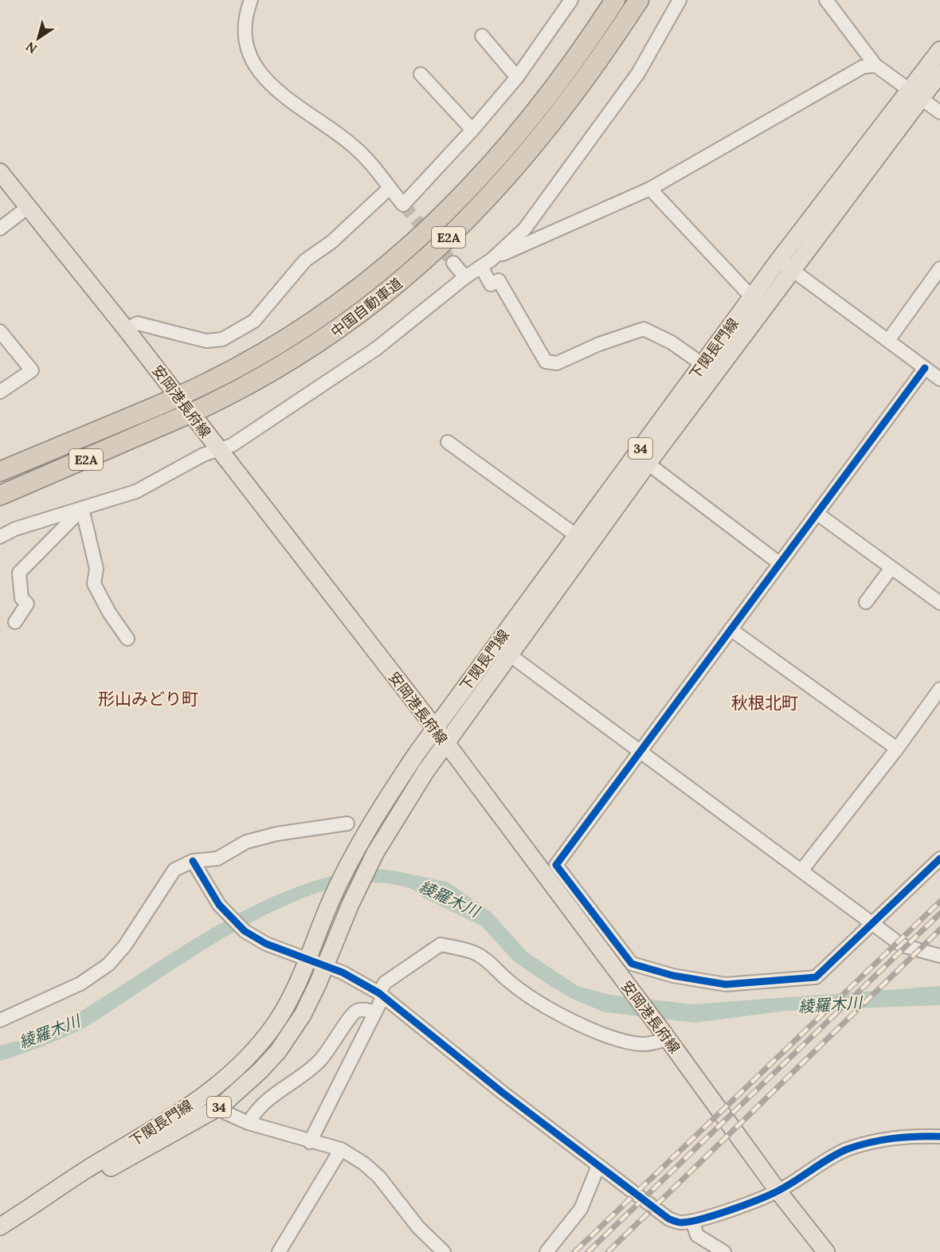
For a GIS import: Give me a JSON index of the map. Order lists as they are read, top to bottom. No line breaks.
{"streets":{"highway":["E2A","中国自動車道"],"main road":["下関長門線","安岡港長府線","34"]},"crossings":[["下関長門線","安岡港長府線"]],"districts":["形山みどり町","秋根北町"],"water":["綾羅木川"],"north":"bottom left"}
